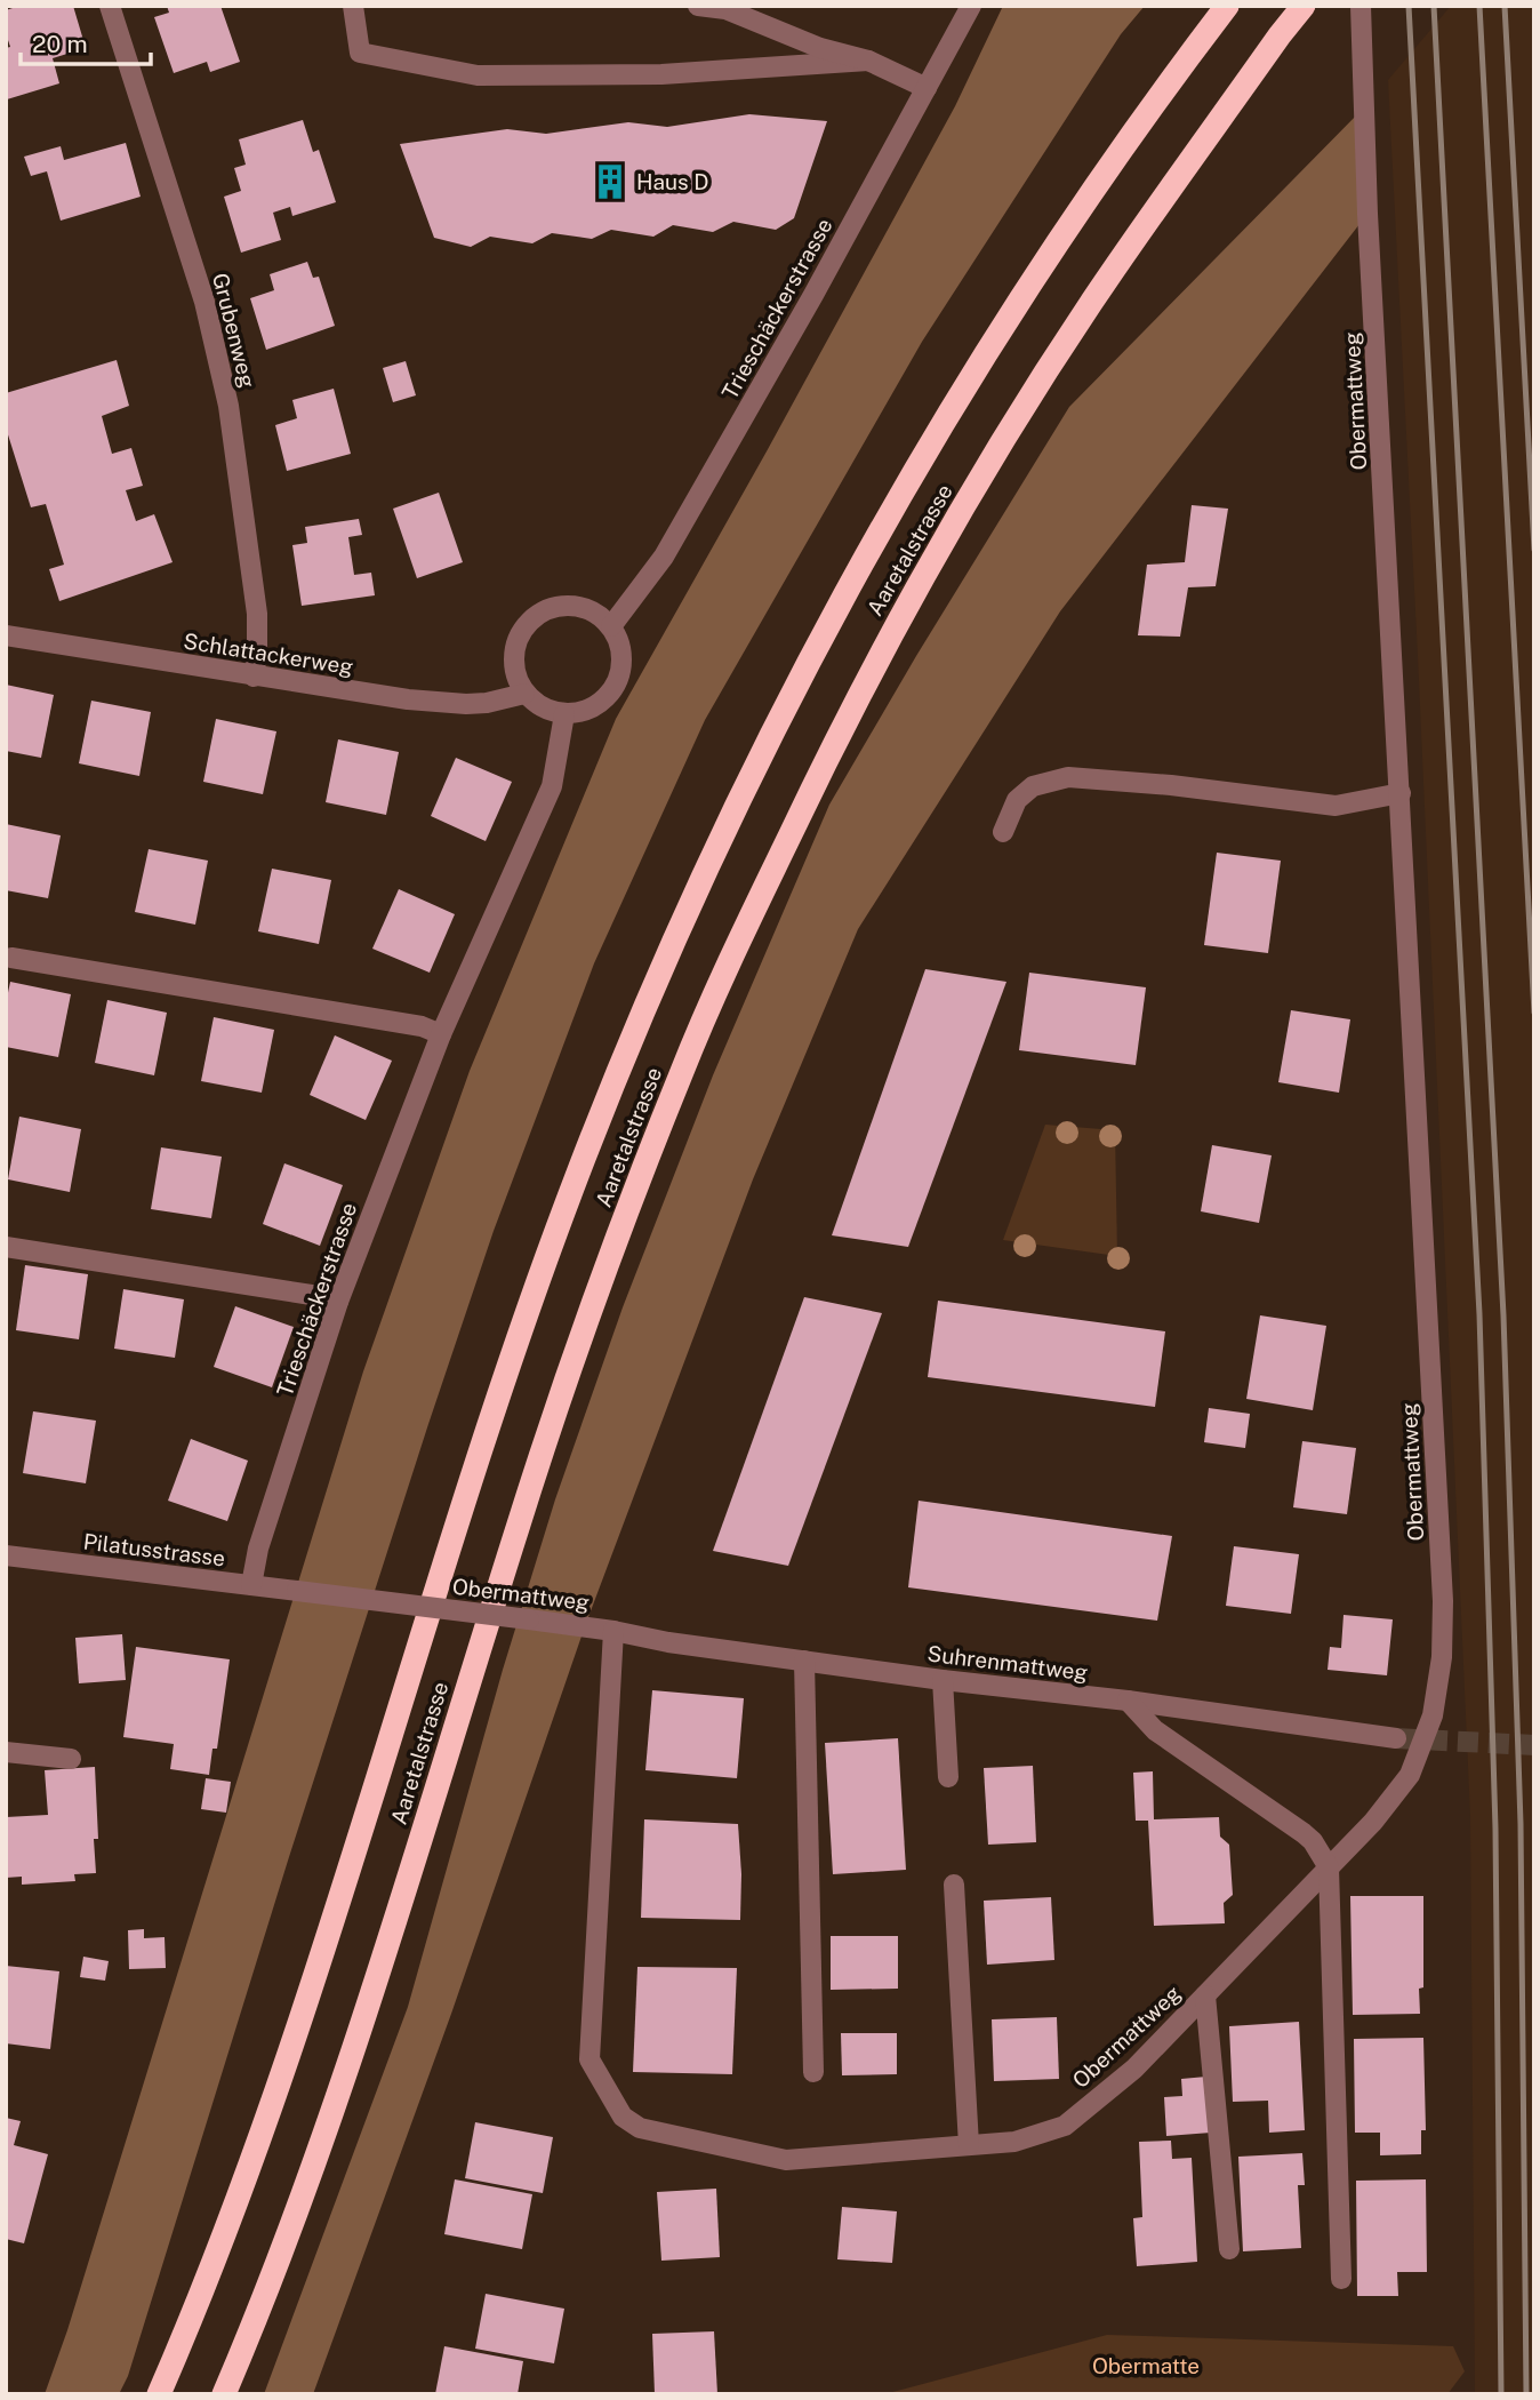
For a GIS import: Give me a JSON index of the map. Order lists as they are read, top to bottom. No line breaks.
{"streets":{"highway":["Aaretalstrasse"],"street":["Trieschäckerstrasse","Grubenweg","Obermattweg","Schlattackerweg","Pilatusstrasse","Suhrenmattweg"]},"crossings":[["Trieschäckerstrasse","Schlattackerweg"],["Trieschäckerstrasse","Pilatusstrasse"],["Grubenweg","Schlattackerweg"],["Obermattweg","Pilatusstrasse"],["Obermattweg","Suhrenmattweg"]],"parks":["Obermatte"],"places":{"building":["Haus D"]},"scale_bar":"20 m"}
